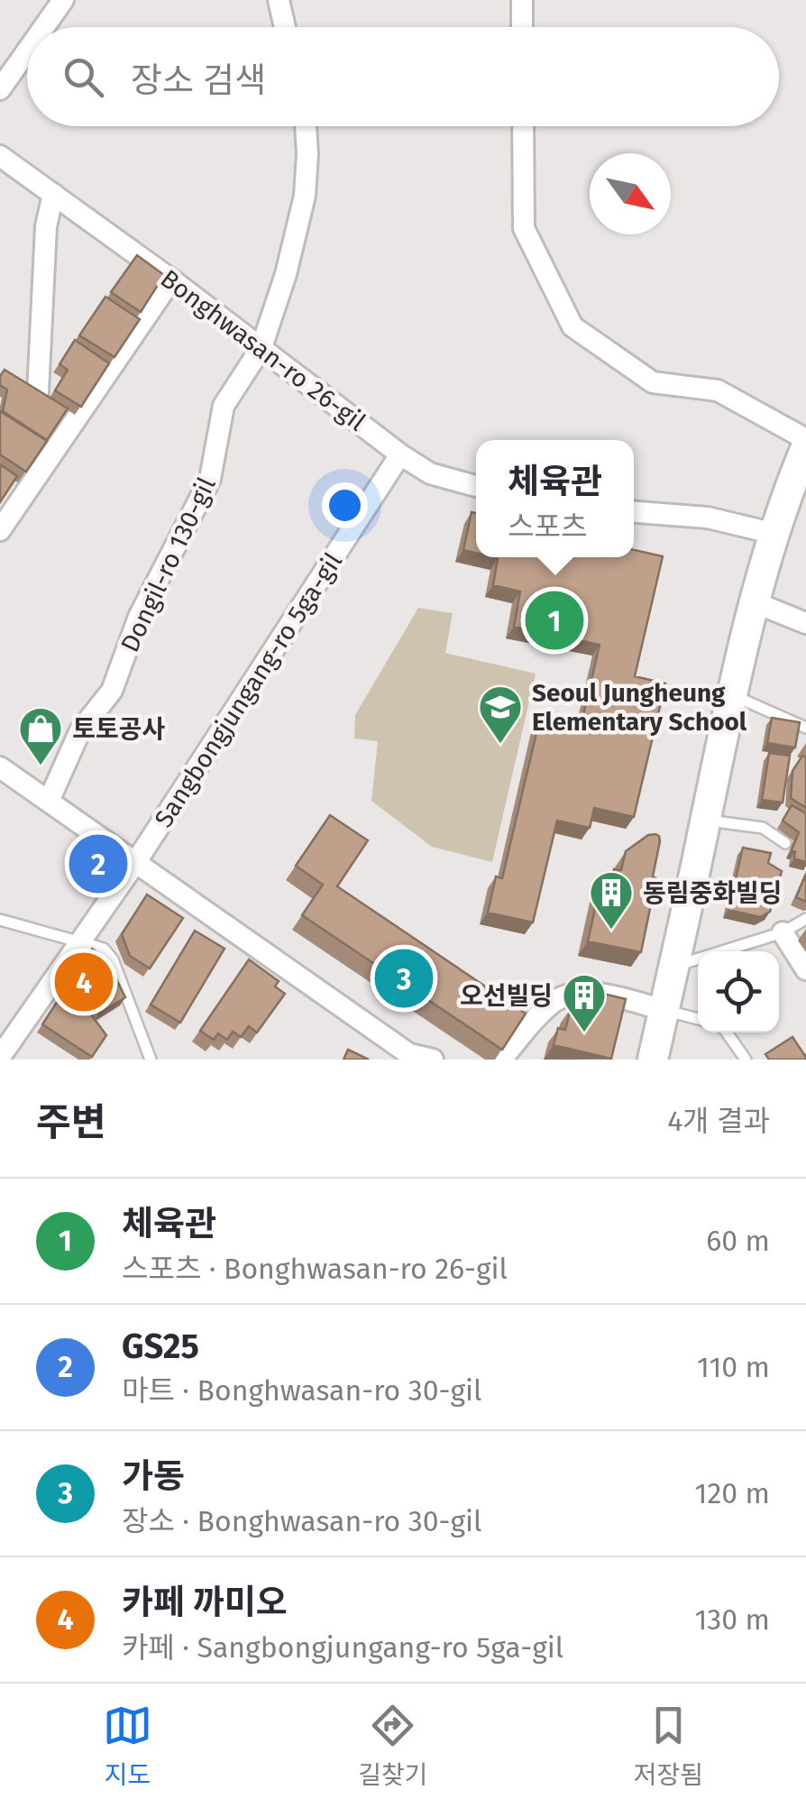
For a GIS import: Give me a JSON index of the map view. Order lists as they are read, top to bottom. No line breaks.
{"streets":{"street":["Bonghwasan-ro 26-gil","Dongil-ro 130-gil","Sangbongjungang-ro 5ga-gil"]},"crossings":[["Bonghwasan-ro 26-gil","Dongil-ro 130-gil"],["Bonghwasan-ro 26-gil","Sangbongjungang-ro 5ga-gil"]],"places":{"school or university":["Seoul Jungheung Elementary School"],"shop":["토토공사"],"building":["동림중화빌딩","오선빌딩"]},"north":"bottom right","page":{"search":"장소 검색","popup":["체육관","스포츠"],"pins":["1","2","3","4"],"heading":["주변","4개 결과"],"list":[{"mark":"1","name":"체육관","note":"스포츠 · Bonghwasan-ro 26-gil","value":"60 m"},{"mark":"2","name":"GS25","note":"마트 · Bonghwasan-ro 30-gil","value":"110 m"},{"mark":"3","name":"가동","note":"장소 · Bonghwasan-ro 30-gil","value":"120 m"},{"mark":"4","name":"카페 까미오","note":"카페 · Sangbongjungang-ro 5ga-gil","value":"130 m"}],"nav":["지도","길찾기","저장됨"]}}
